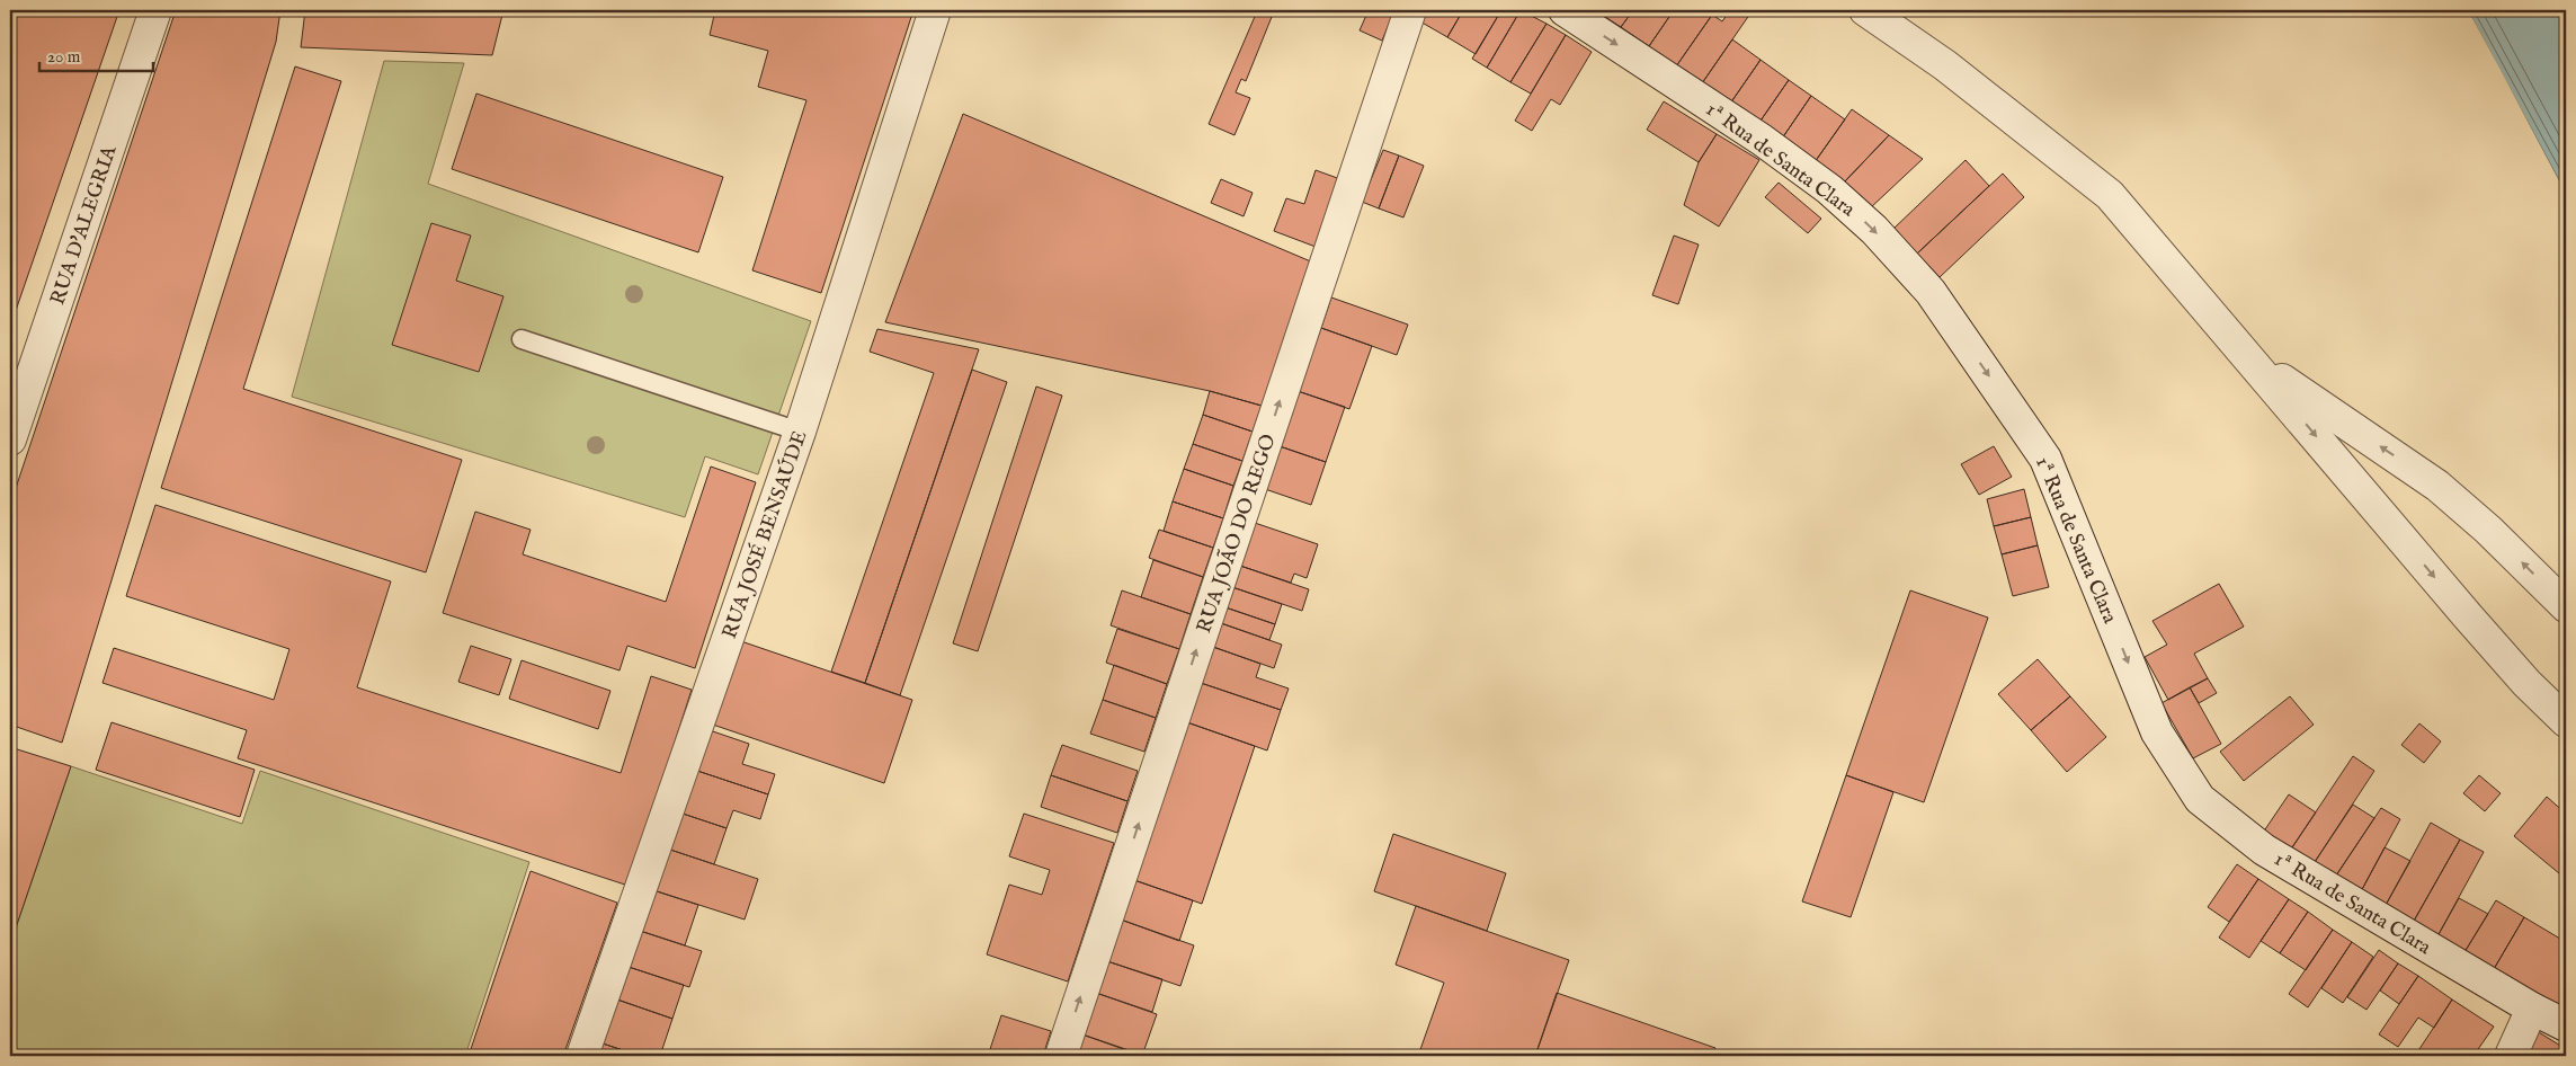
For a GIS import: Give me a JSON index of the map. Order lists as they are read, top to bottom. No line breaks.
{"streets":{"street":["1ª Rua de Santa Clara","RUA D'ALEGRIA","RUA JOÃO DO REGO","RUA JOSÉ BENSAÚDE"]},"one_way":["RUA JOÃO DO REGO"],"scale_bar":"20 m"}
